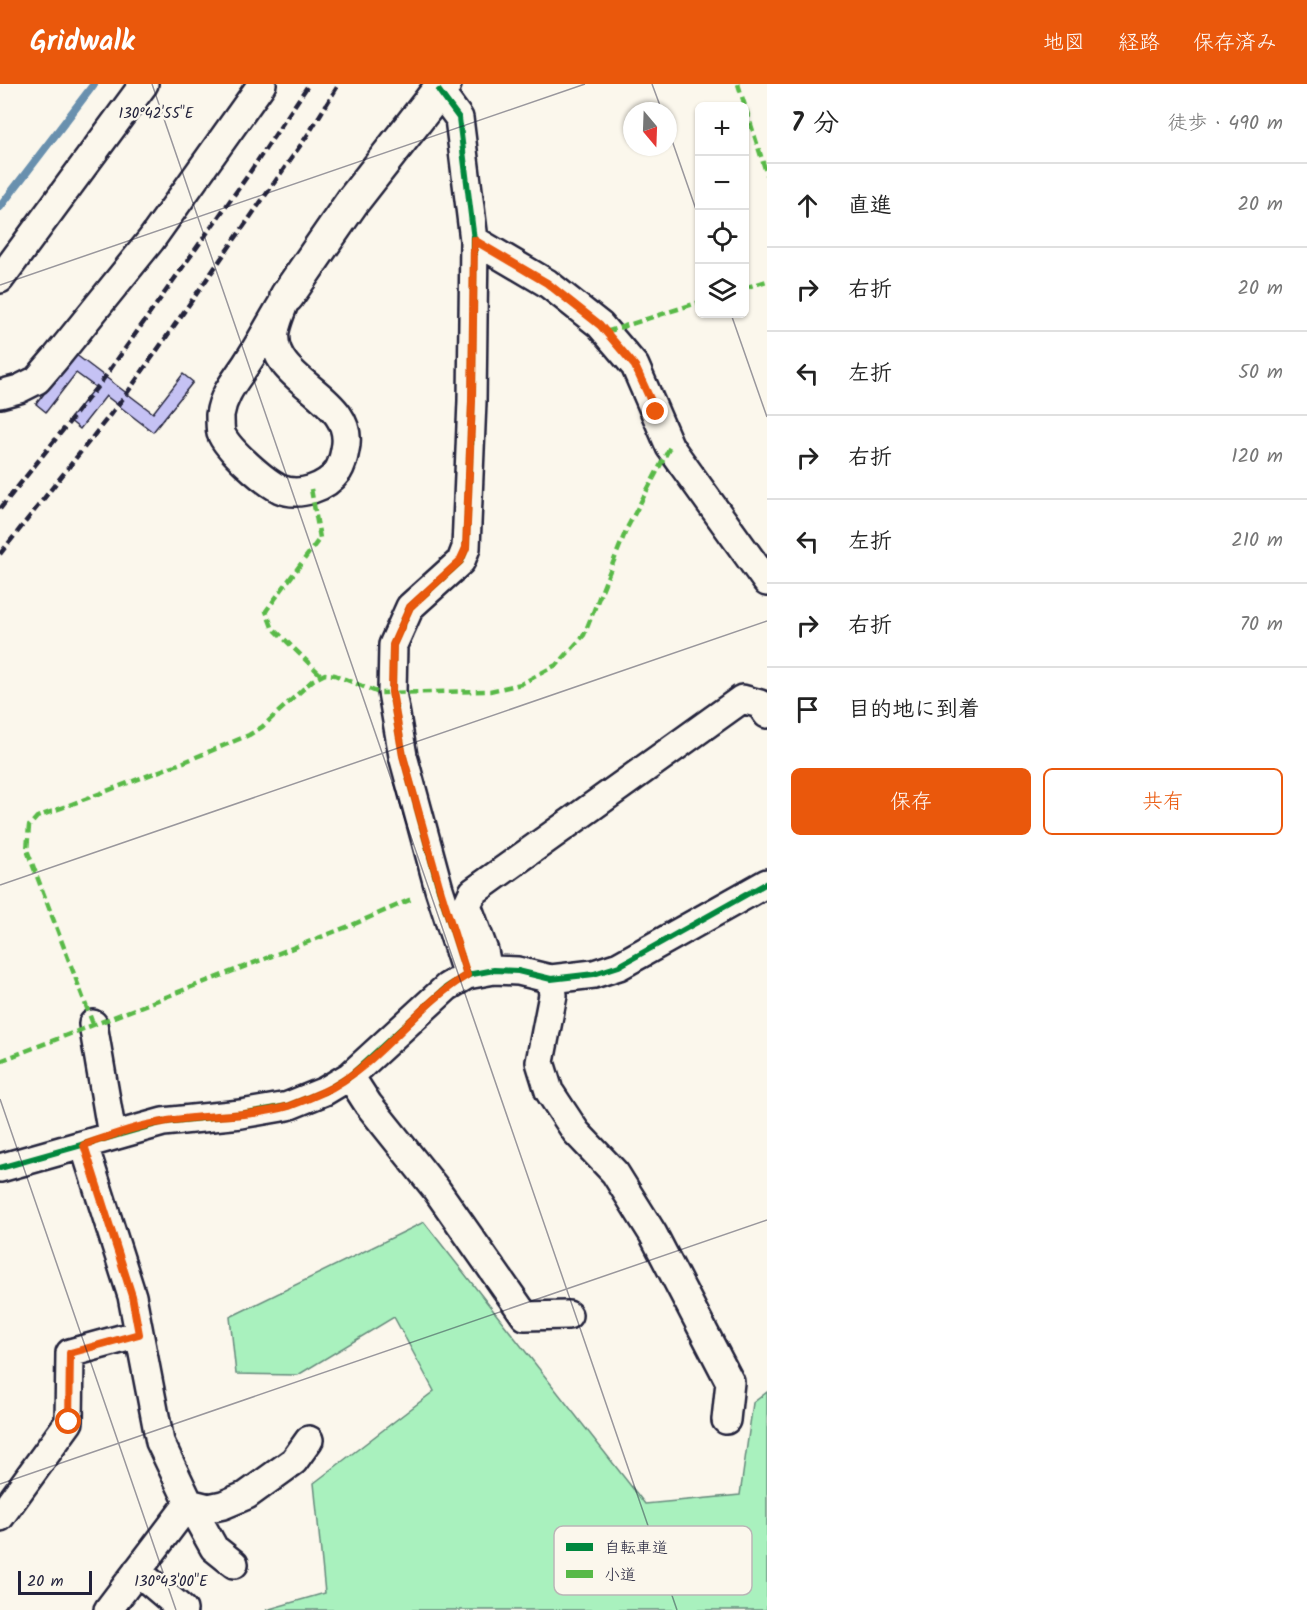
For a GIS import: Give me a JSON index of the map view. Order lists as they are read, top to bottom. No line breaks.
{"legend":["自転車道","小道"],"scale_bar":"20 m","north":"bottom","page":{"header":"Gridwalk","nav":["地図","経路","保存済み"],"heading":["7 分","徒歩 · 490 m"],"map_buttons":["+","−"],"list":[["直進","20 m"],["右折","20 m"],["左折","50 m"],["右折","120 m"],["左折","210 m"],["右折","70 m"],"目的地に到着"],"buttons":["保存","共有"],"scale":"20 m"},"coordinates":["130°42'55\"E","130°43'00\"E"]}
